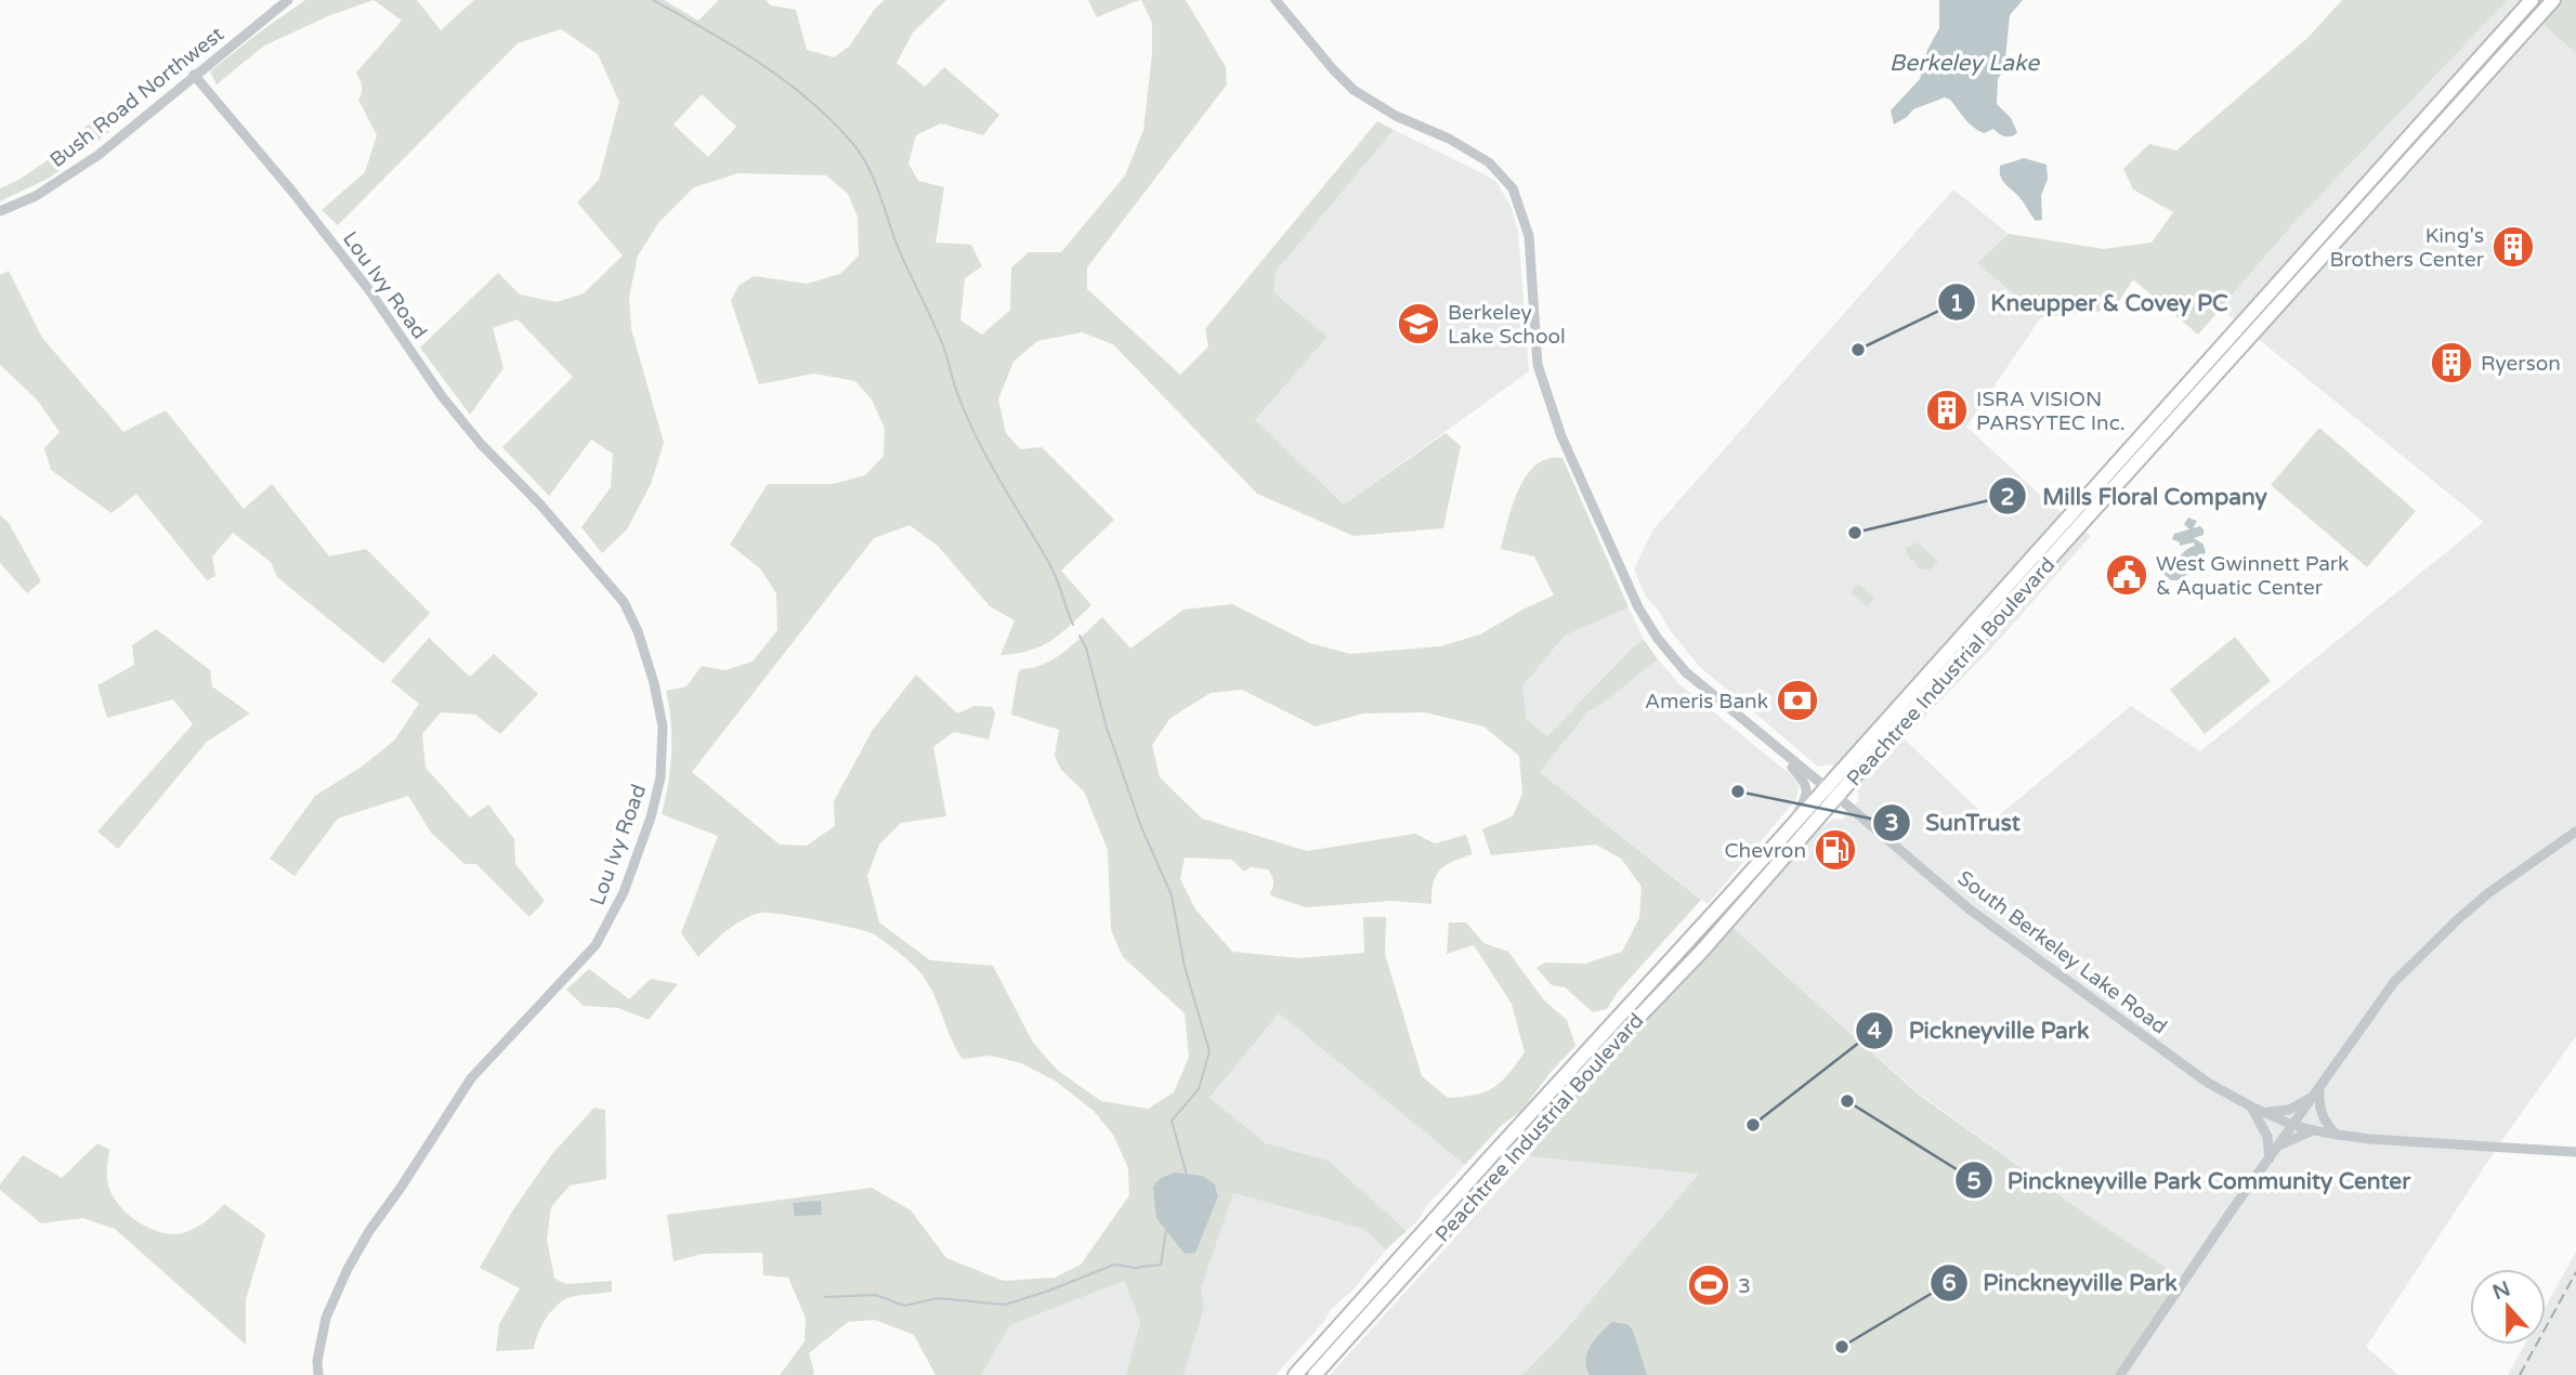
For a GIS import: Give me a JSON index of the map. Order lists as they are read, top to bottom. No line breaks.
{"streets":{"highway":["Peachtree Industrial Boulevard"],"street":["Bush Road Northwest","Lou Ivy Road","South Berkeley Lake Road"]},"crossings":[["Bush Road Northwest","Lou Ivy Road"],["Peachtree Industrial Boulevard","South Berkeley Lake Road"]],"water":["Berkeley Lake"],"places":{"building":["King's Brothers Center","Ryerson","ISRA VISION PARSYTEC Inc."],"school or university":["Berkeley Lake School"],"other":["Kneupper & Covey PC","Mills Floral Company","SunTrust","Pinckneyville Park Community Center","Pickneyville Park","Pinckneyville Park"],"public building":["West Gwinnett Park & Aquatic Center"],"bank":["Ameris Bank"],"fuel station":["Chevron"],"sports":["3"]},"north":"top"}
